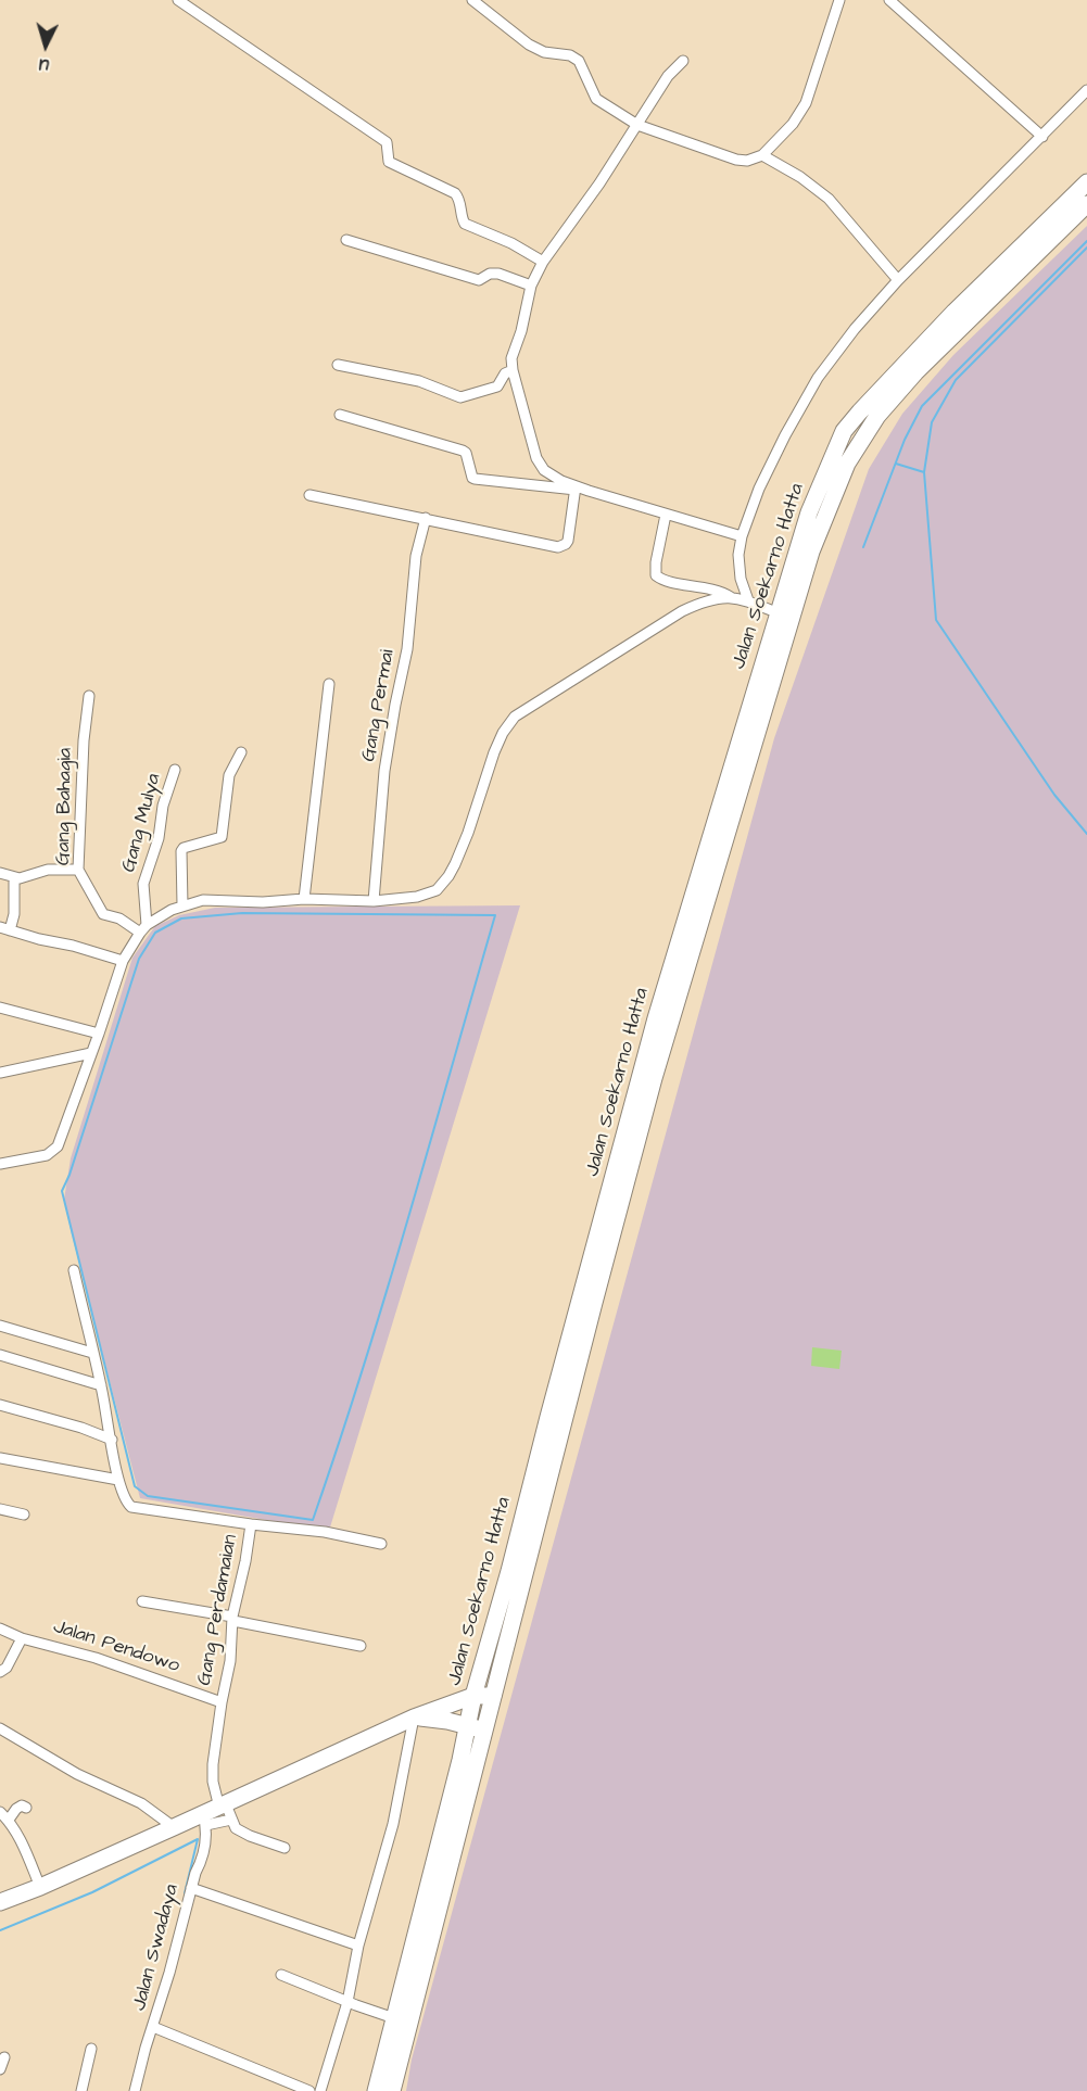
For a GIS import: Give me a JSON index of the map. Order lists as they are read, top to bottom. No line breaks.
{"streets":{"main road":["Jalan Soekarno Hatta"],"street":["Gang Permai","Gang Bahagia","Gang Mulya","Gang Perdamaian","Jalan Pendowo","Jalan Swadaya"]},"crossings":[["Gang Bahagia","Gang Mulya"],["Gang Perdamaian","Jalan Pendowo"]],"north":"bottom"}
